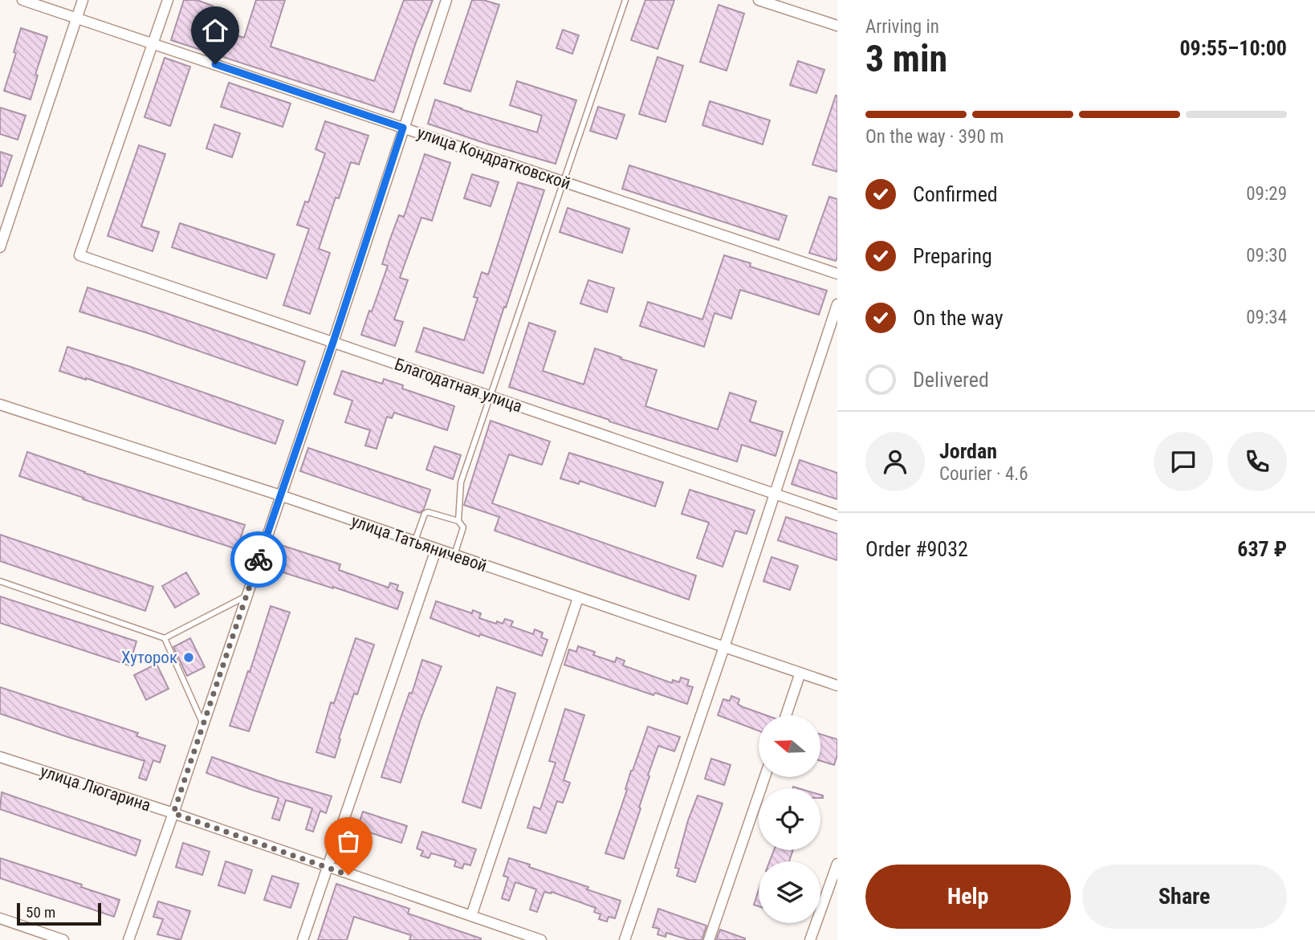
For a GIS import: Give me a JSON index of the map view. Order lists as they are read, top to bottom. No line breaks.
{"streets":{"street":["улица Кондратковской","Благодатная улица","улица Татьяничевой","улица Люгарина"]},"crossings":[["улица Кондратковской","Благодатная улица"]],"places":["Хуторок"],"scale_bar":"50 m","north":"left","page":{"heading":["3 min","Arriving in","09:55–10:00"],"panel":["Jordan","Courier · 4.6","Order #9032","637 ₽"],"bar":"On the way · 390 m","list":[["Confirmed","09:29"],["Preparing","09:30"],["On the way","09:34"],"Delivered"],"buttons":["Help","Share"],"scale":"50 m"}}
